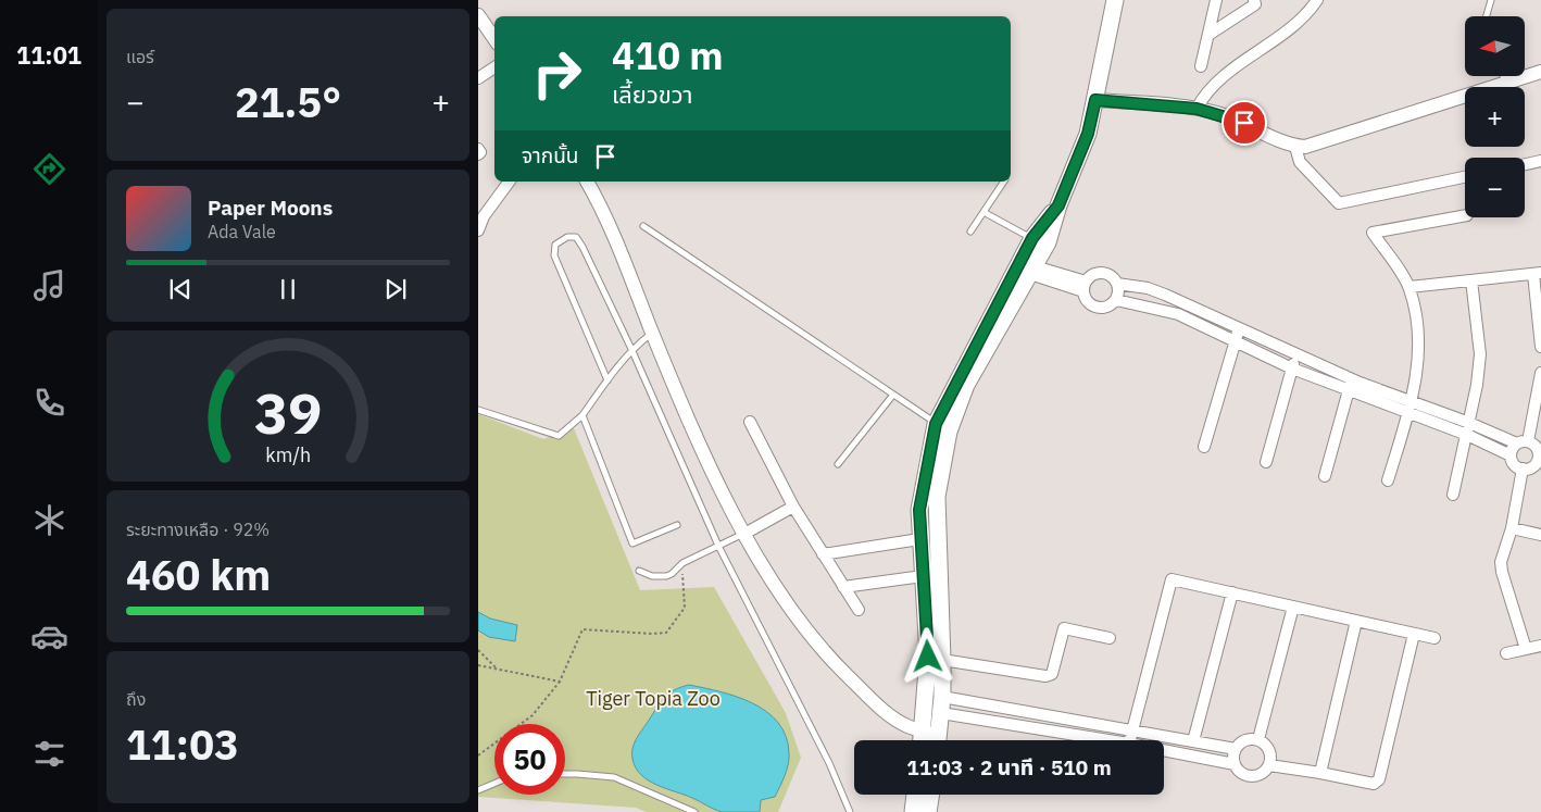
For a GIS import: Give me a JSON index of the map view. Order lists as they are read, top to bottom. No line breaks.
{"parks":["Tiger Topia Zoo"],"north":"left","page":{"tabs":"11:01","tile":["แอร์",["ระยะทางเหลือ · 92%","460 km"],["ถึง","11:03"]],"map_buttons":["+","−"],"turn":["410 m","เลี้ยวขวา"],"heat":["−","21.5°","+"],"then":"จากนั้น","song":["Paper Moons","Ada Vale"],"limit":"50","trip":"11:03 · 2 นาที · 510 m","gauge":["39","km/h"]}}
